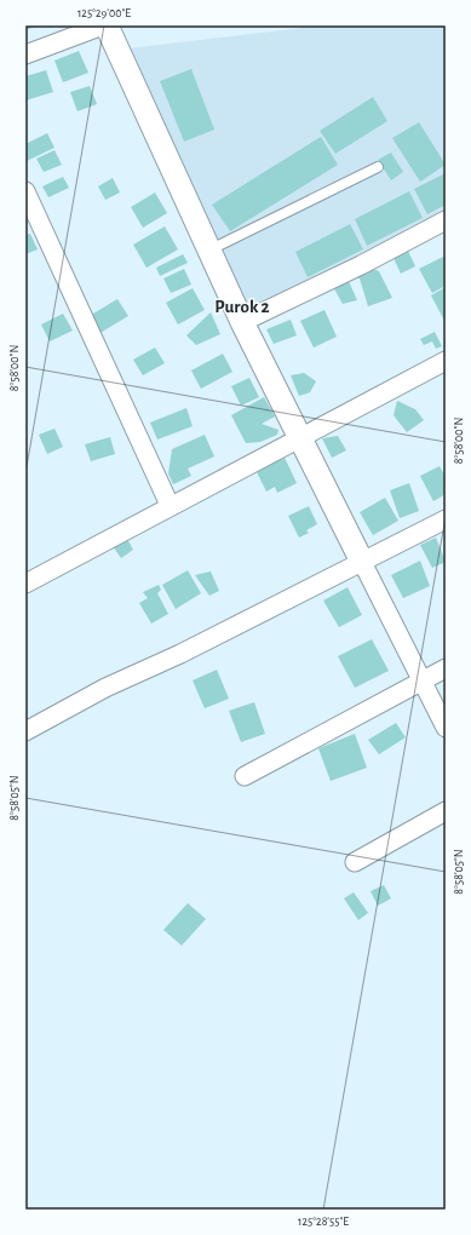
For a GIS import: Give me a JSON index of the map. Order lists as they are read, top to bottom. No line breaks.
{"districts":["Purok 2"],"coordinates":["125°29'00\"E","8°58'00\"N","8°58'05\"N","125°28'55\"E"]}
